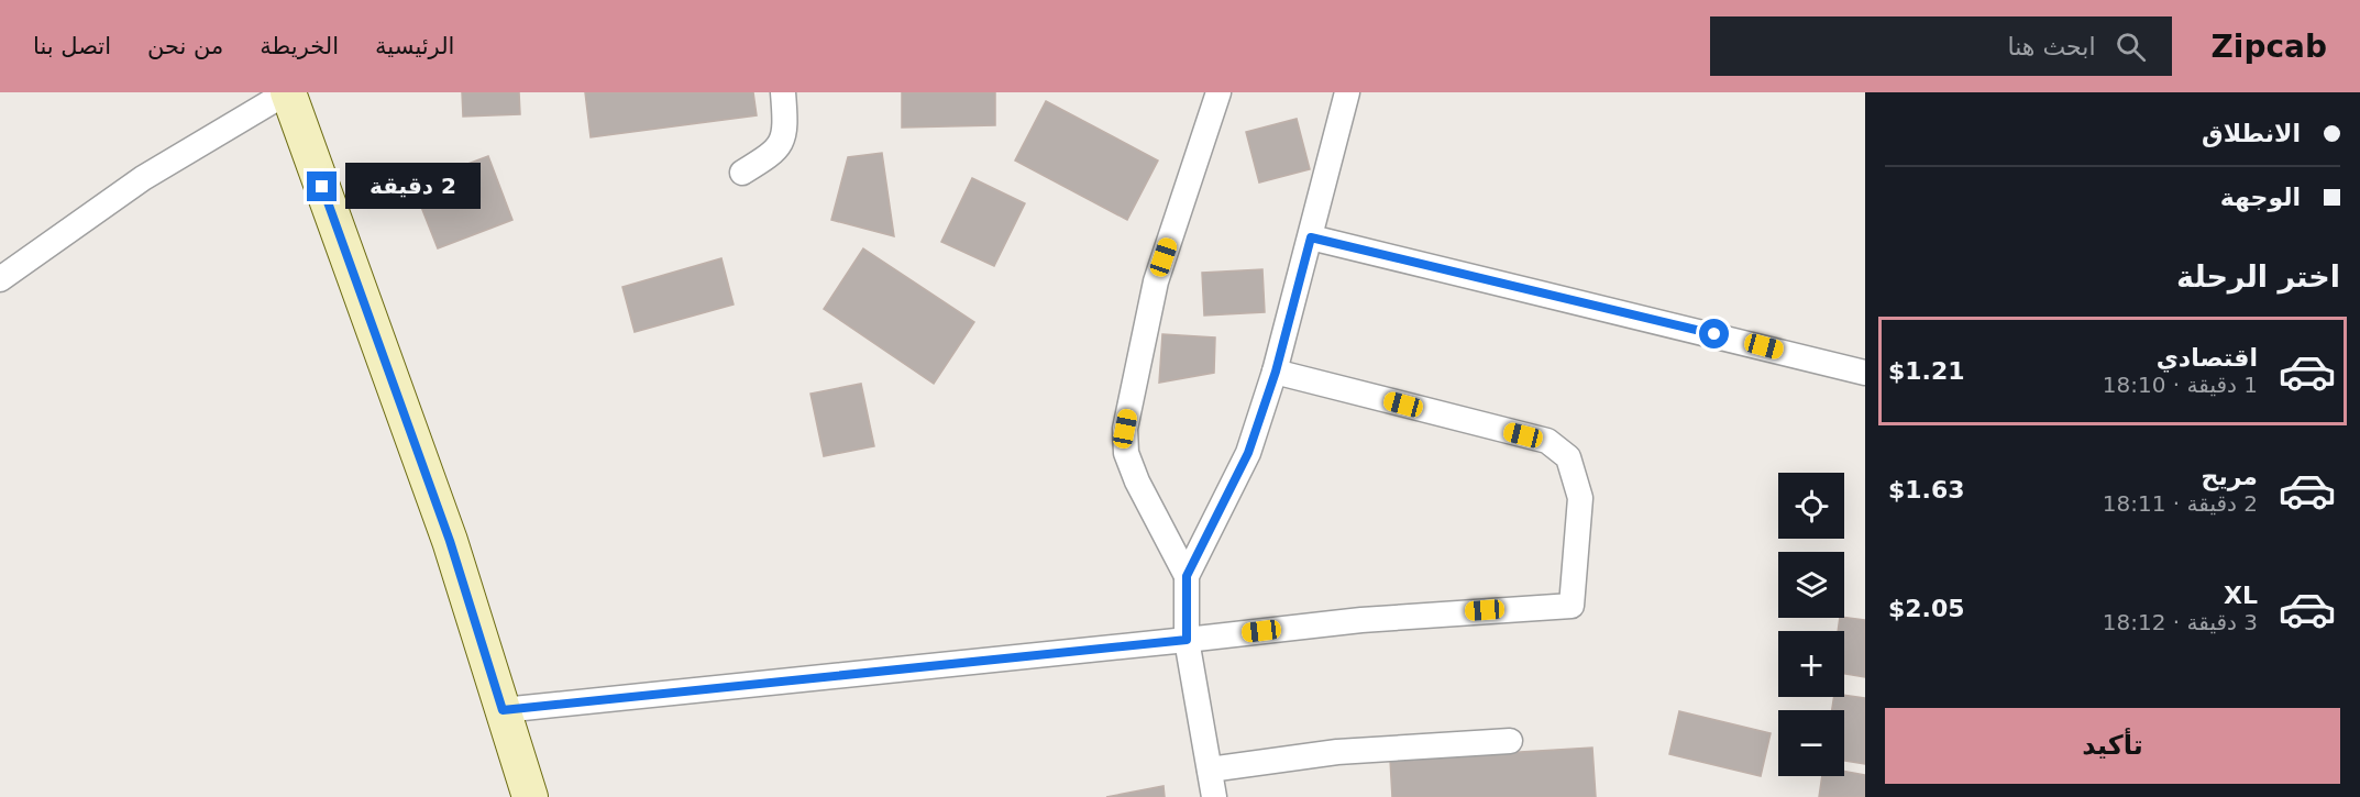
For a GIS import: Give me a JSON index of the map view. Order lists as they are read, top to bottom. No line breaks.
{"page":{"header":"Zipcab","search":"ابحث هنا","nav":["الرئيسية","الخريطة","من نحن","اتصل بنا"],"banner":["الانطلاق","الوجهة"],"bubble":"2 دقيقة","heading":"اختر الرحلة","list":[{"name":"اقتصادي","note":"1 دقيقة · 18:10","value":"$1.21"},{"name":"مريح","note":"2 دقيقة · 18:11","value":"$1.63"},{"name":"XL","note":"3 دقيقة · 18:12","value":"$2.05"}],"map_buttons":["+","−"],"buttons":"تأكيد"}}
